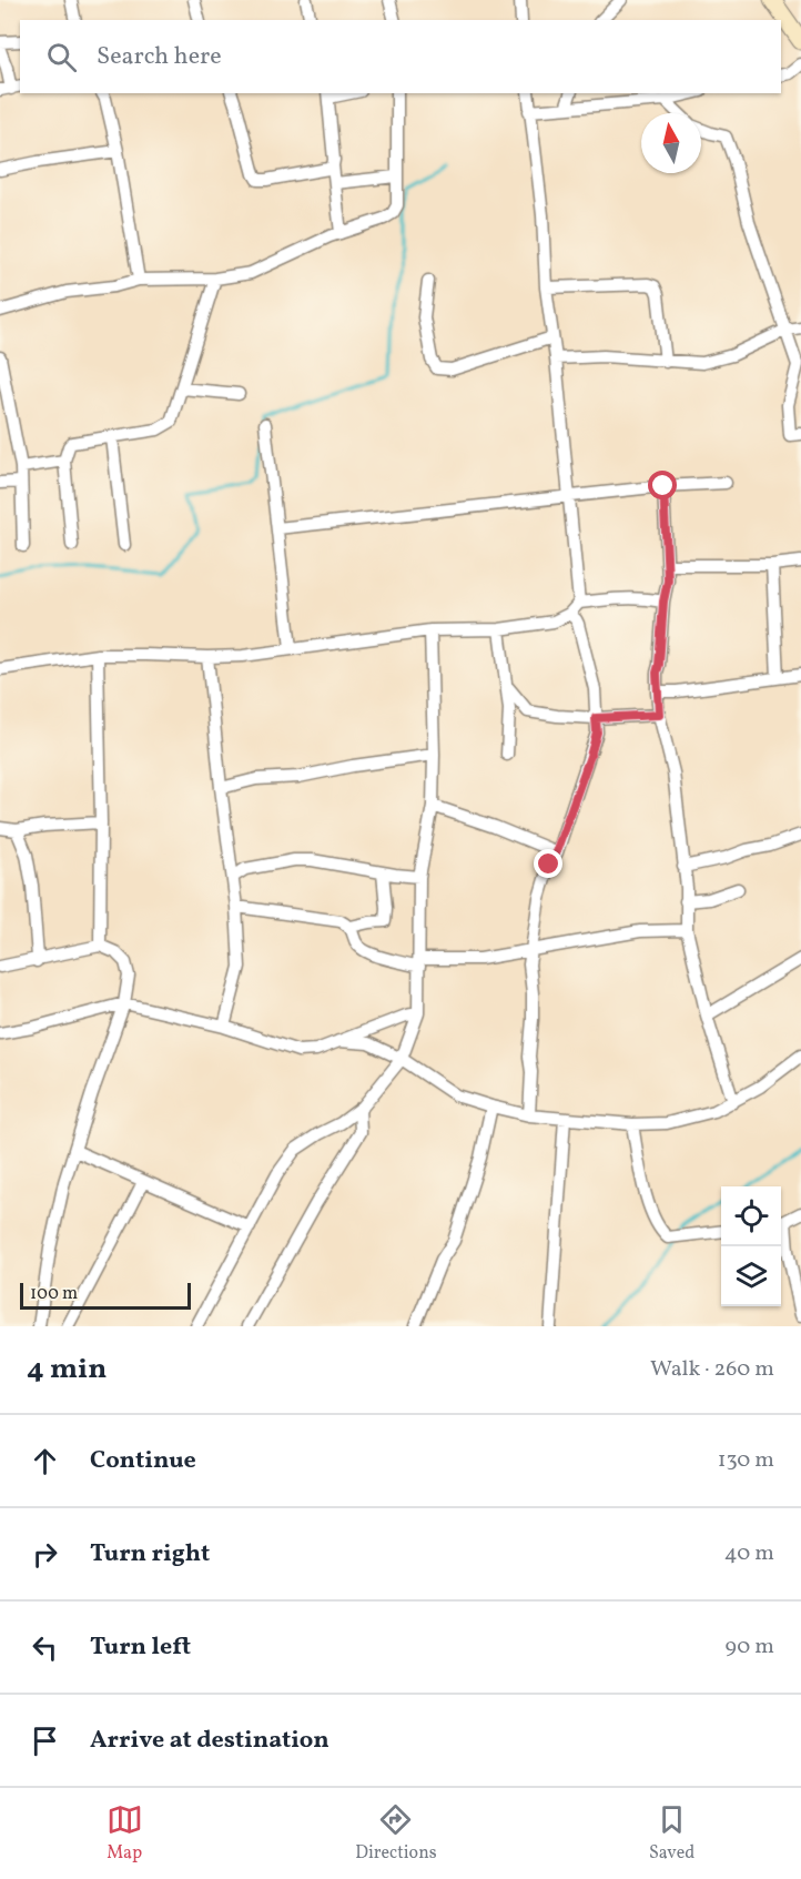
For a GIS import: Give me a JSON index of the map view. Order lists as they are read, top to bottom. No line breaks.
{"scale_bar":"100 m","north":"top","page":{"search":"Search here","scale":"100 m","heading":["4 min","Walk · 260 m"],"list":[["Continue","130 m"],["Turn right","40 m"],["Turn left","90 m"],"Arrive at destination"],"nav":["Map","Directions","Saved"]}}
